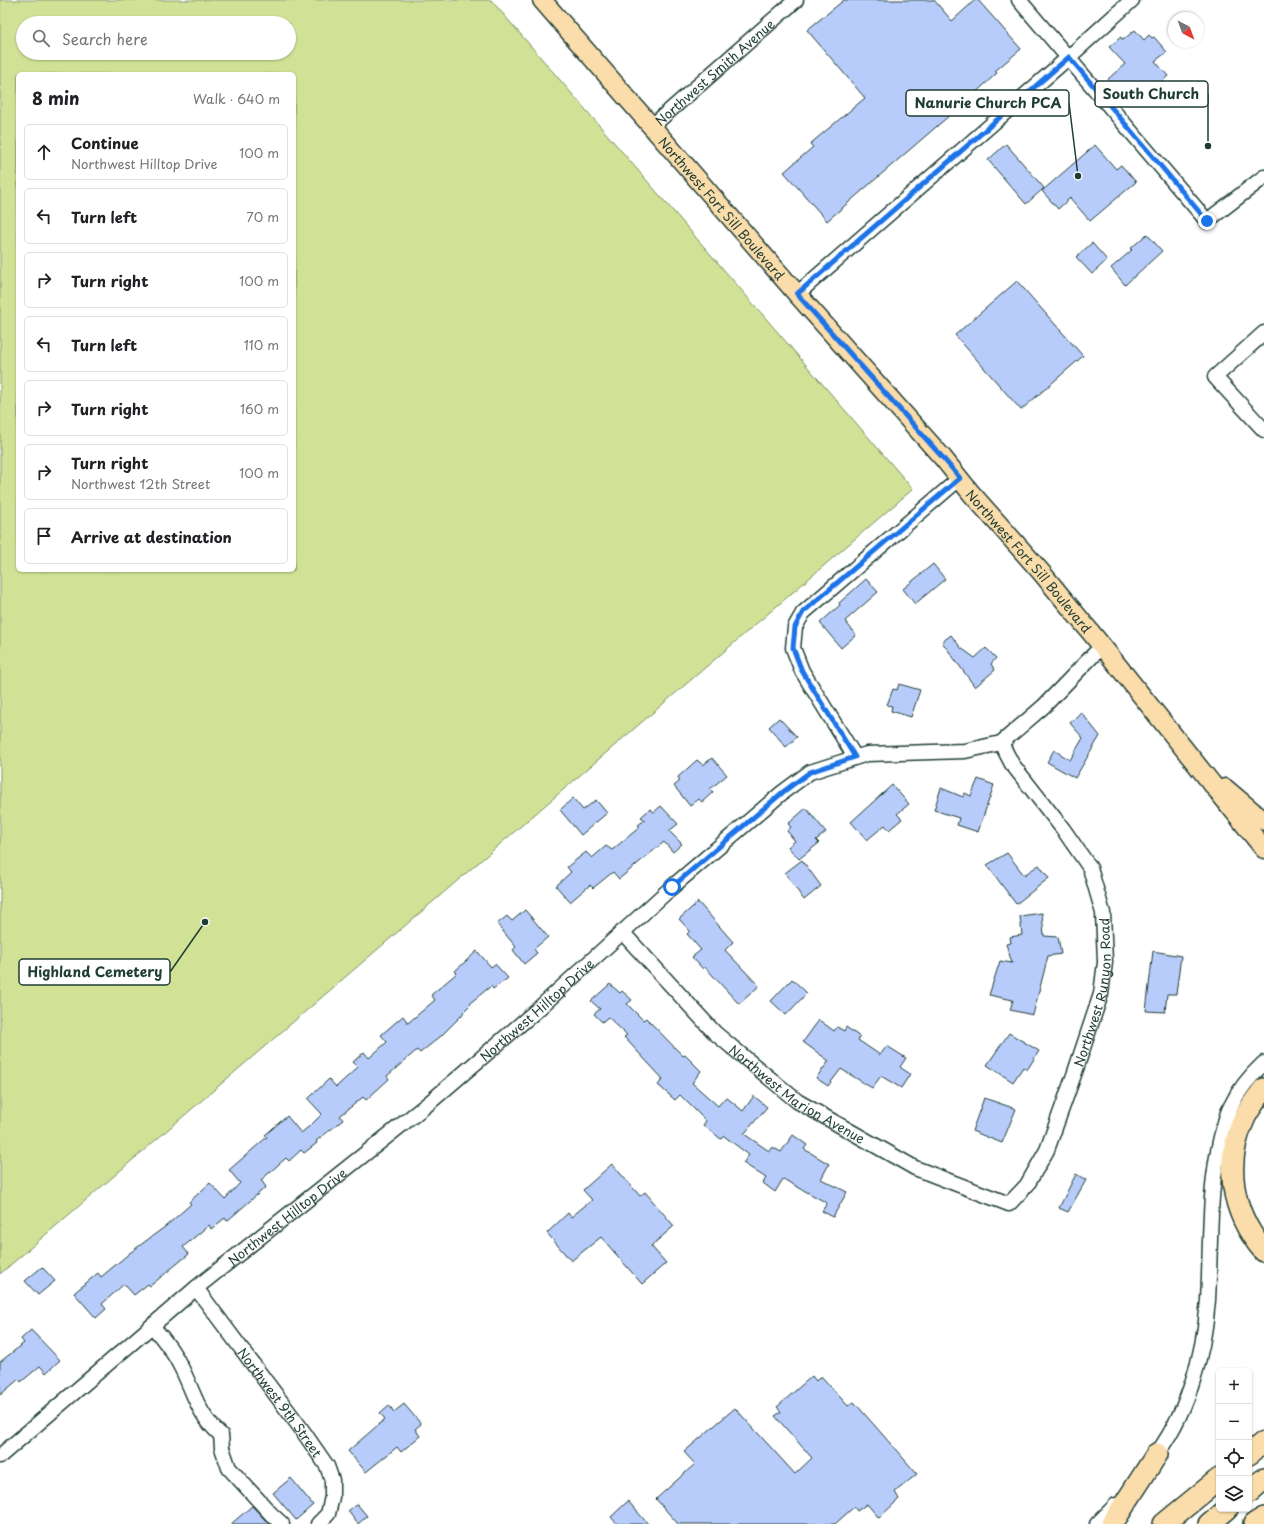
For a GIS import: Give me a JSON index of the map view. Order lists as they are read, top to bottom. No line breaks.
{"streets":{"main road":["Northwest Fort Sill Boulevard"],"street":["Northwest Smith Avenue","Northwest Runyon Road","Northwest Hilltop Drive","Northwest Marion Avenue","Northwest 9th Street"]},"crossings":[["Northwest Smith Avenue","Northwest Fort Sill Boulevard"],["Northwest Fort Sill Boulevard","Northwest Hilltop Drive"],["Northwest Runyon Road","Northwest Hilltop Drive"],["Northwest Runyon Road","Northwest Marion Avenue"],["Northwest Hilltop Drive","Northwest Marion Avenue"],["Northwest Hilltop Drive","Northwest 9th Street"]],"places":["South Church","Nanurie Church PCA","Highland Cemetery"],"north":"bottom right","page":{"search":"Search here","heading":["8 min","Walk · 640 m"],"list":[["Continue","Northwest Hilltop Drive","100 m"],["Turn left","70 m"],["Turn right","100 m"],["Turn left","110 m"],["Turn right","160 m"],["Turn right","Northwest 12th Street","100 m"],"Arrive at destination"],"map_buttons":["+","−"]}}
